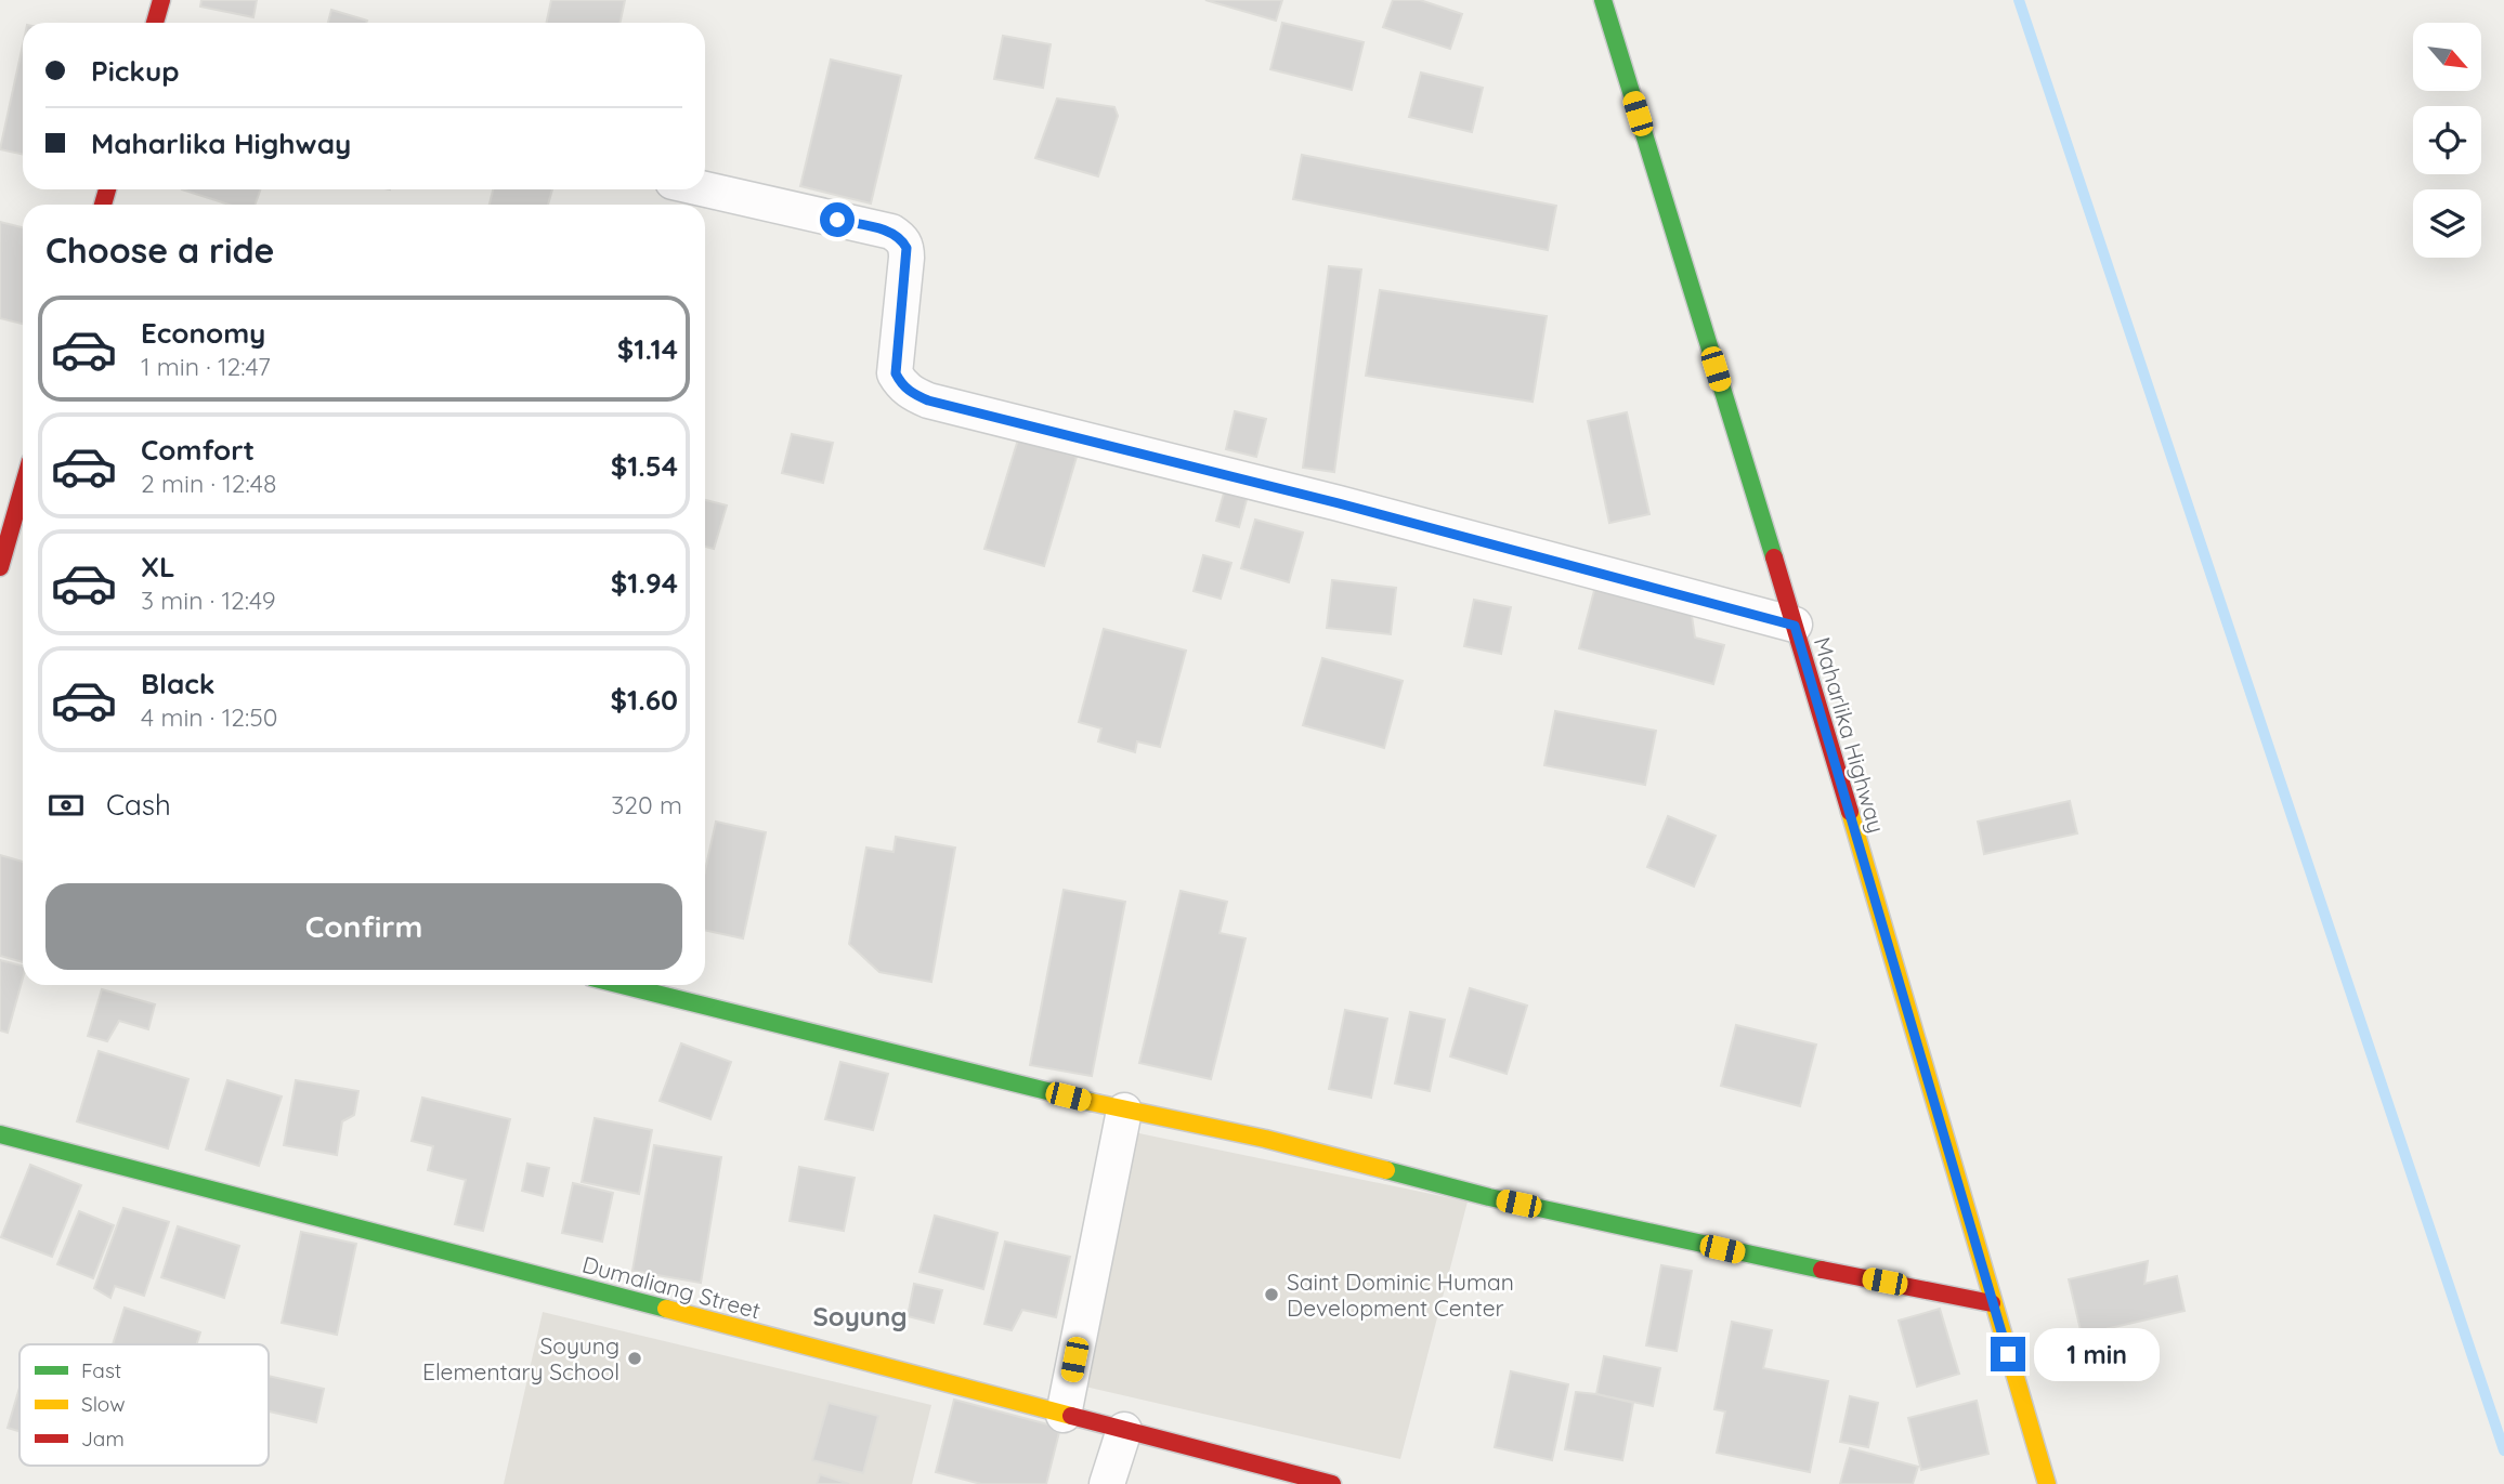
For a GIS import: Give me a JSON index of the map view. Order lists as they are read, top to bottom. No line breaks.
{"streets":{"main road":["Maharlika Highway","Dumaliang Street"]},"districts":["Soyung"],"places":["Saint Dominic Human Development Center","Soyung Elementary School"],"legend":["Fast","Slow","Jam"],"north":"bottom right","page":{"banner":["Pickup","Maharlika Highway"],"heading":"Choose a ride","list":[{"name":"Economy","note":"1 min · 12:47","value":"$1.14"},{"name":"Comfort","note":"2 min · 12:48","value":"$1.54"},{"name":"XL","note":"3 min · 12:49","value":"$1.94"},{"name":"Black","note":"4 min · 12:50","value":"$1.60"}],"pay":["Cash","320 m"],"buttons":"Confirm","bubble":"1 min"}}
